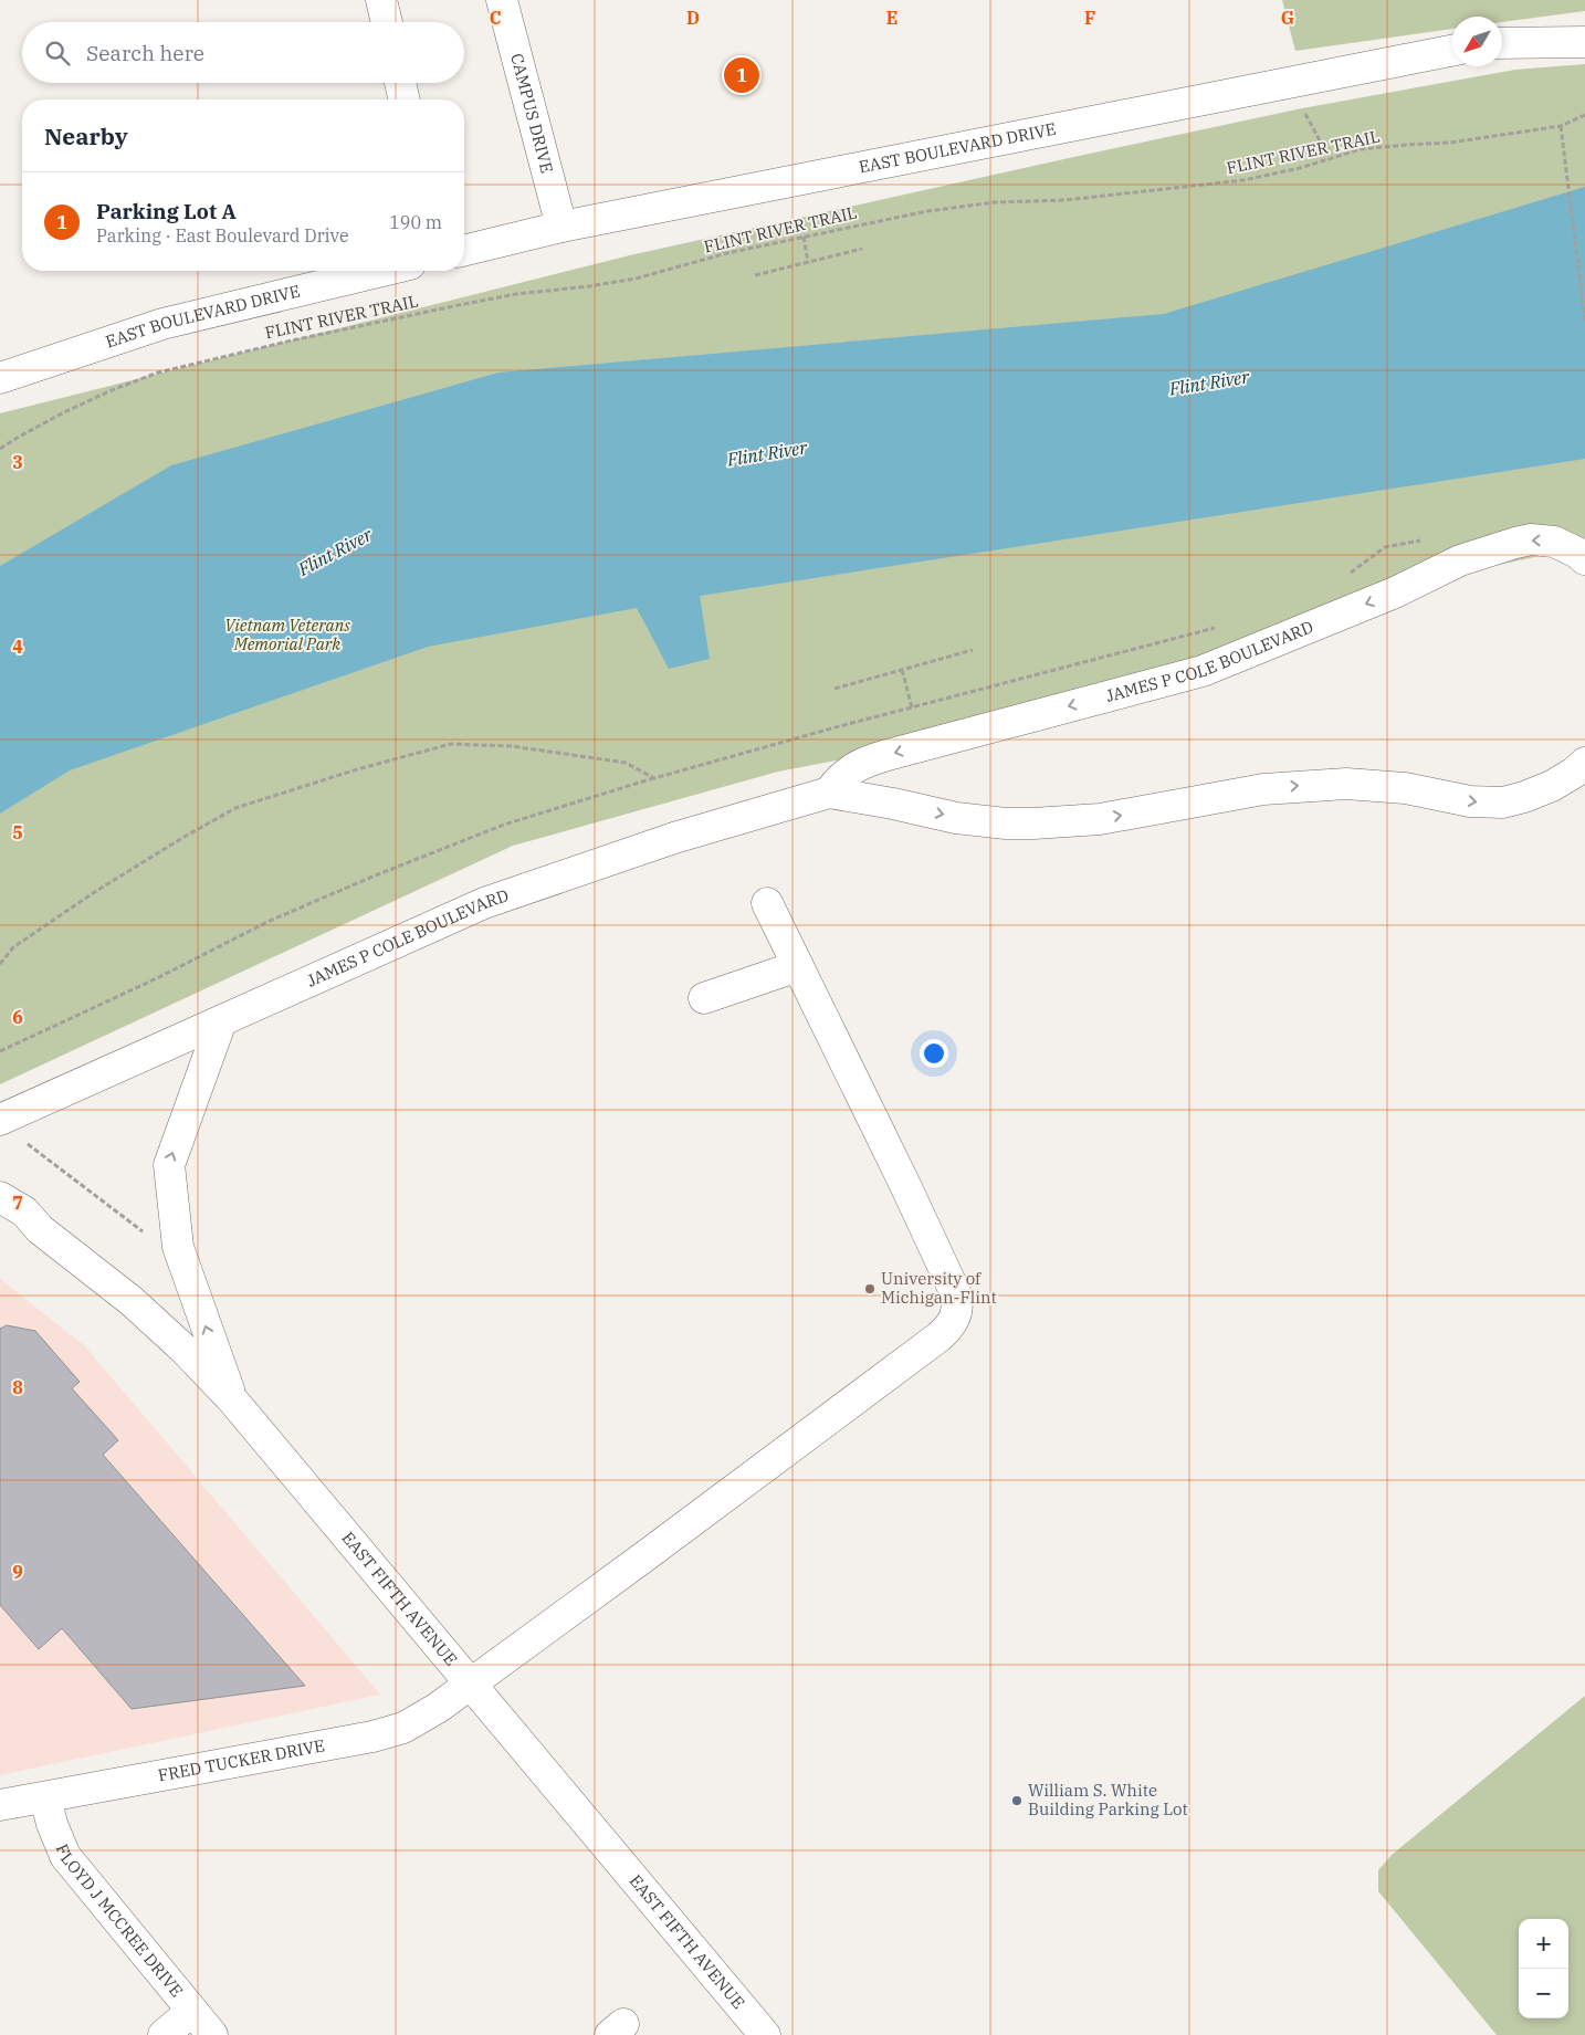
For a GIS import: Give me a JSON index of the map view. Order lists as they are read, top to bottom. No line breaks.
{"streets":{"street":["CAMPUS DRIVE","EAST BOULEVARD DRIVE","JAMES P COLE BOULEVARD","EAST FIFTH AVENUE","FRED TUCKER DRIVE","FLOYD J MCCREE DRIVE"],"path":["FLINT RIVER TRAIL"]},"crossings":[["CAMPUS DRIVE","EAST BOULEVARD DRIVE"],["EAST FIFTH AVENUE","FRED TUCKER DRIVE"],["FRED TUCKER DRIVE","FLOYD J MCCREE DRIVE"]],"water":["Flint River"],"parks":["Vietnam Veterans Memorial Park"],"places":["University of Michigan-Flint","William S. White Building Parking Lot"],"north":"bottom left","page":{"search":"Search here","pins":"1","heading":"Nearby","list":[{"mark":"1","name":"Parking Lot A","note":"Parking · East Boulevard Drive","value":"190 m"}],"map_buttons":["+","−"]},"grid":{"columns":["C","D","E","F","G"],"rows":["3","4","5","6","7","8","9"]}}
